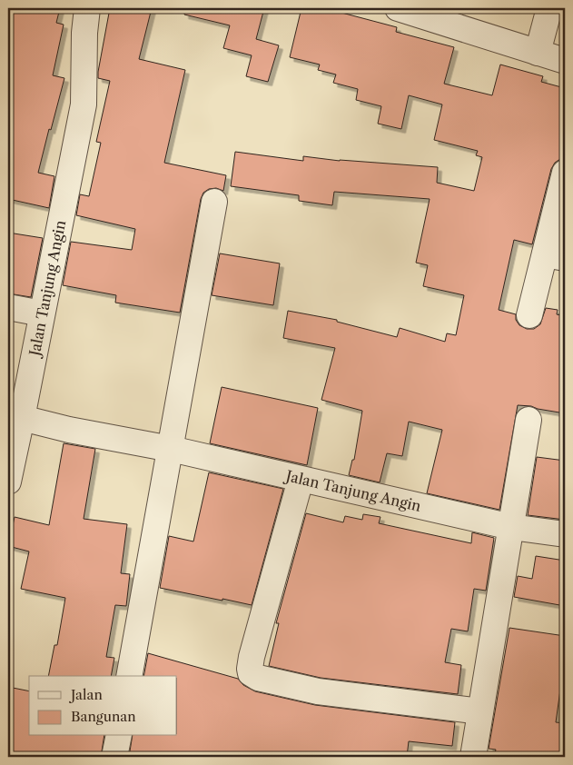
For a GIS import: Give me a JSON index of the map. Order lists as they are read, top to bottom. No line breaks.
{"streets":{"street":["Jalan Tanjung Angin"]},"legend":["Jalan","Bangunan"]}
